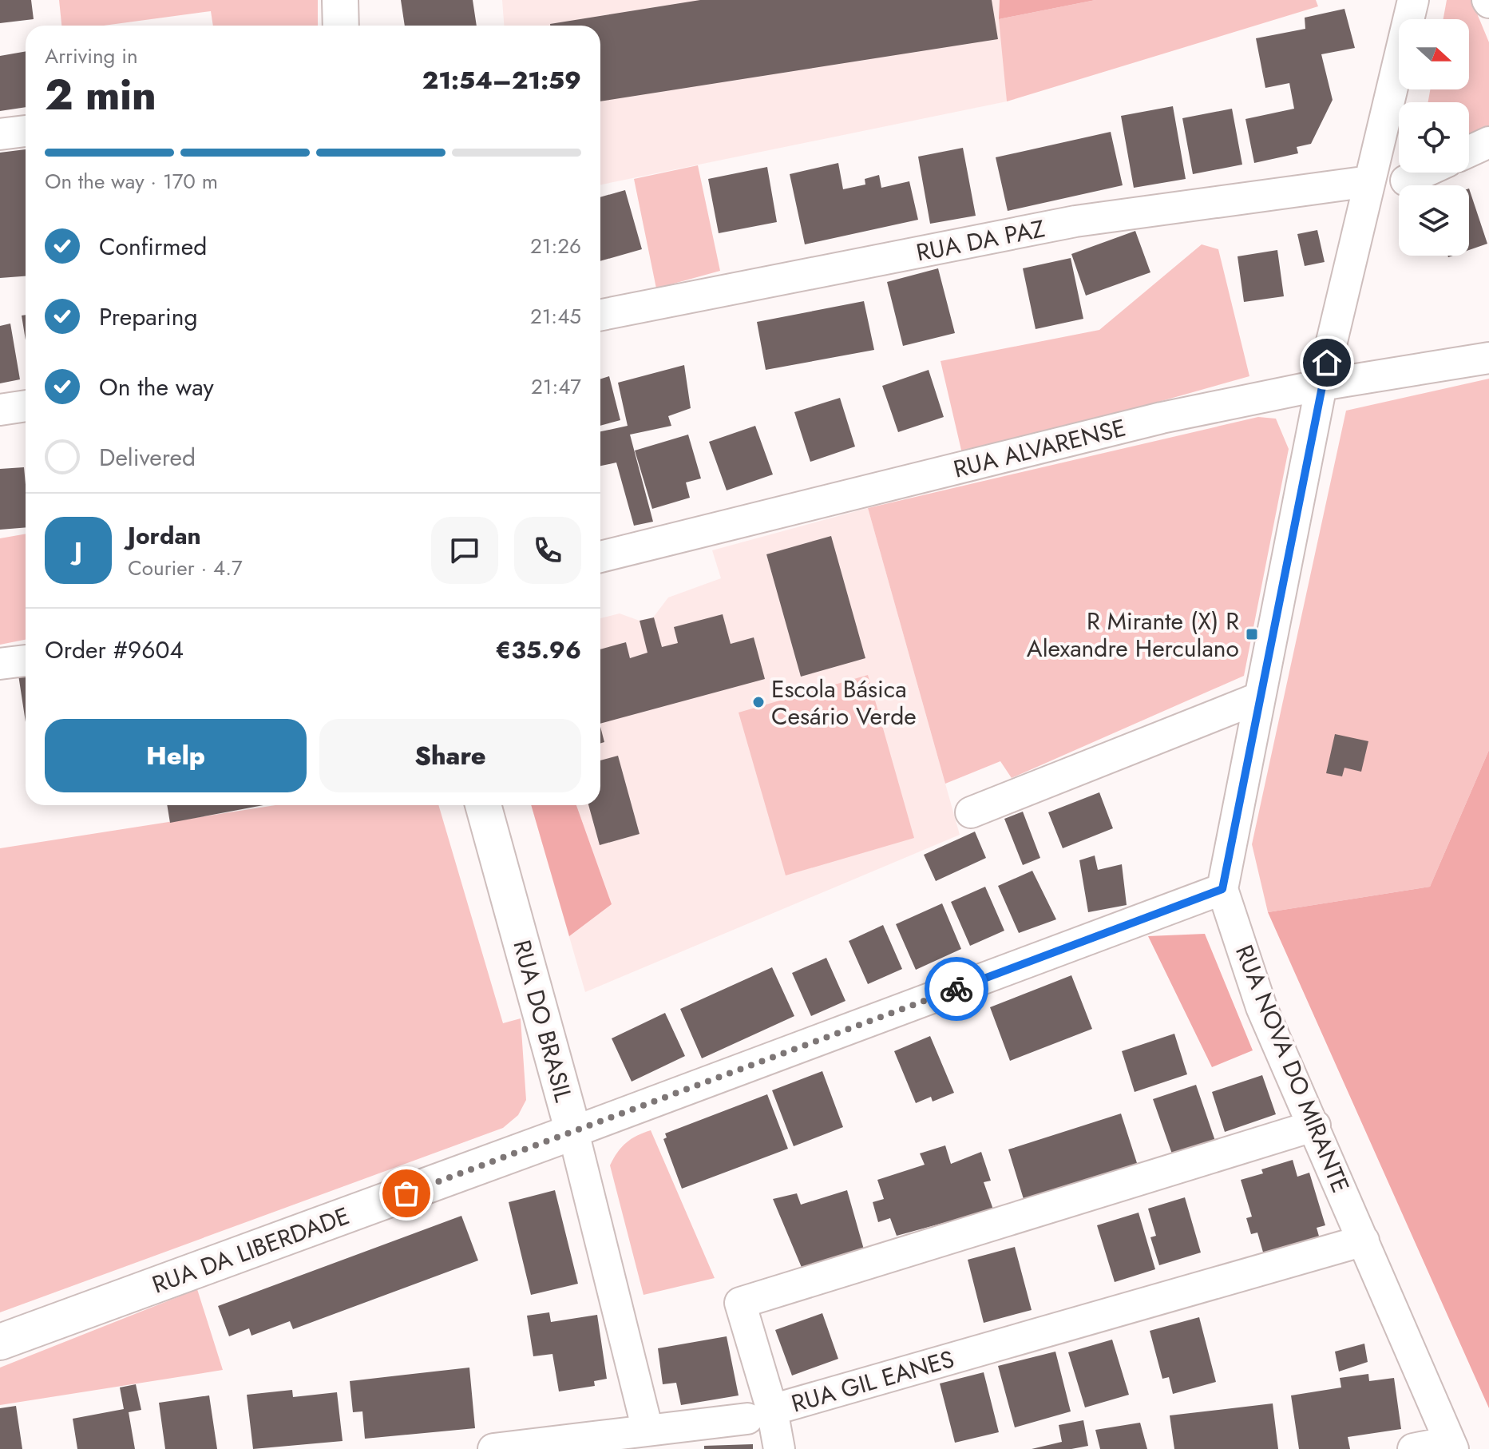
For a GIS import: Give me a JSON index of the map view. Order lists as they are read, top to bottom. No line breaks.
{"streets":{"street":["RUA DA PAZ","RUA ALVARENSE","RUA DO BRASIL","RUA NOVA DO MIRANTE","RUA DA LIBERDADE","RUA GIL EANES"]},"crossings":[["RUA DA PAZ","RUA NOVA DO MIRANTE"],["RUA ALVARENSE","RUA NOVA DO MIRANTE"],["RUA DO BRASIL","RUA DA LIBERDADE"],["RUA NOVA DO MIRANTE","RUA GIL EANES"]],"places":{"transit":["R Mirante (X) R Alexandre Herculano"],"other":["Escola Básica Cesário Verde"]},"north":"right","page":{"heading":["2 min","Arriving in","21:54–21:59"],"panel":["Jordan","Courier · 4.7","Order #9604","€35.96"],"bar":"On the way · 170 m","list":[["Confirmed","21:26"],["Preparing","21:45"],["On the way","21:47"],"Delivered"],"round":"J","buttons":["Help","Share"]}}
